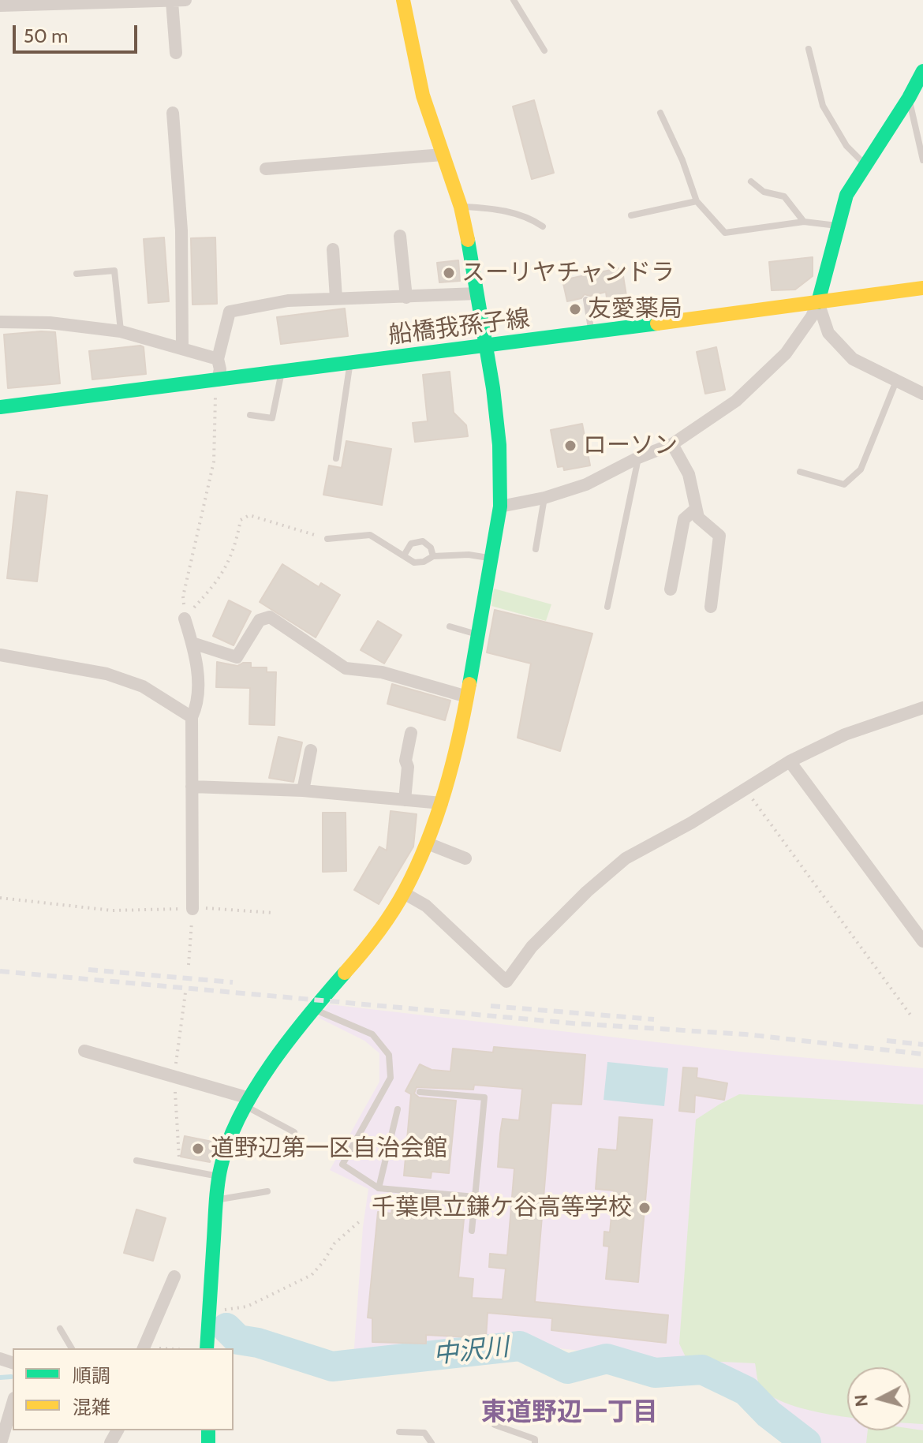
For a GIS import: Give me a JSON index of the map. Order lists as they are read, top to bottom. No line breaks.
{"streets":{"street":["船橋我孫子線"]},"districts":["東道野辺一丁目"],"water":["中沢川"],"places":["スーリヤチャンドラ","友愛薬局","ローソン","道野辺第一区自治会館","千葉県立鎌ケ谷高等学校"],"legend":["順調","混雑"],"scale_bar":"50 m","north":"left"}
